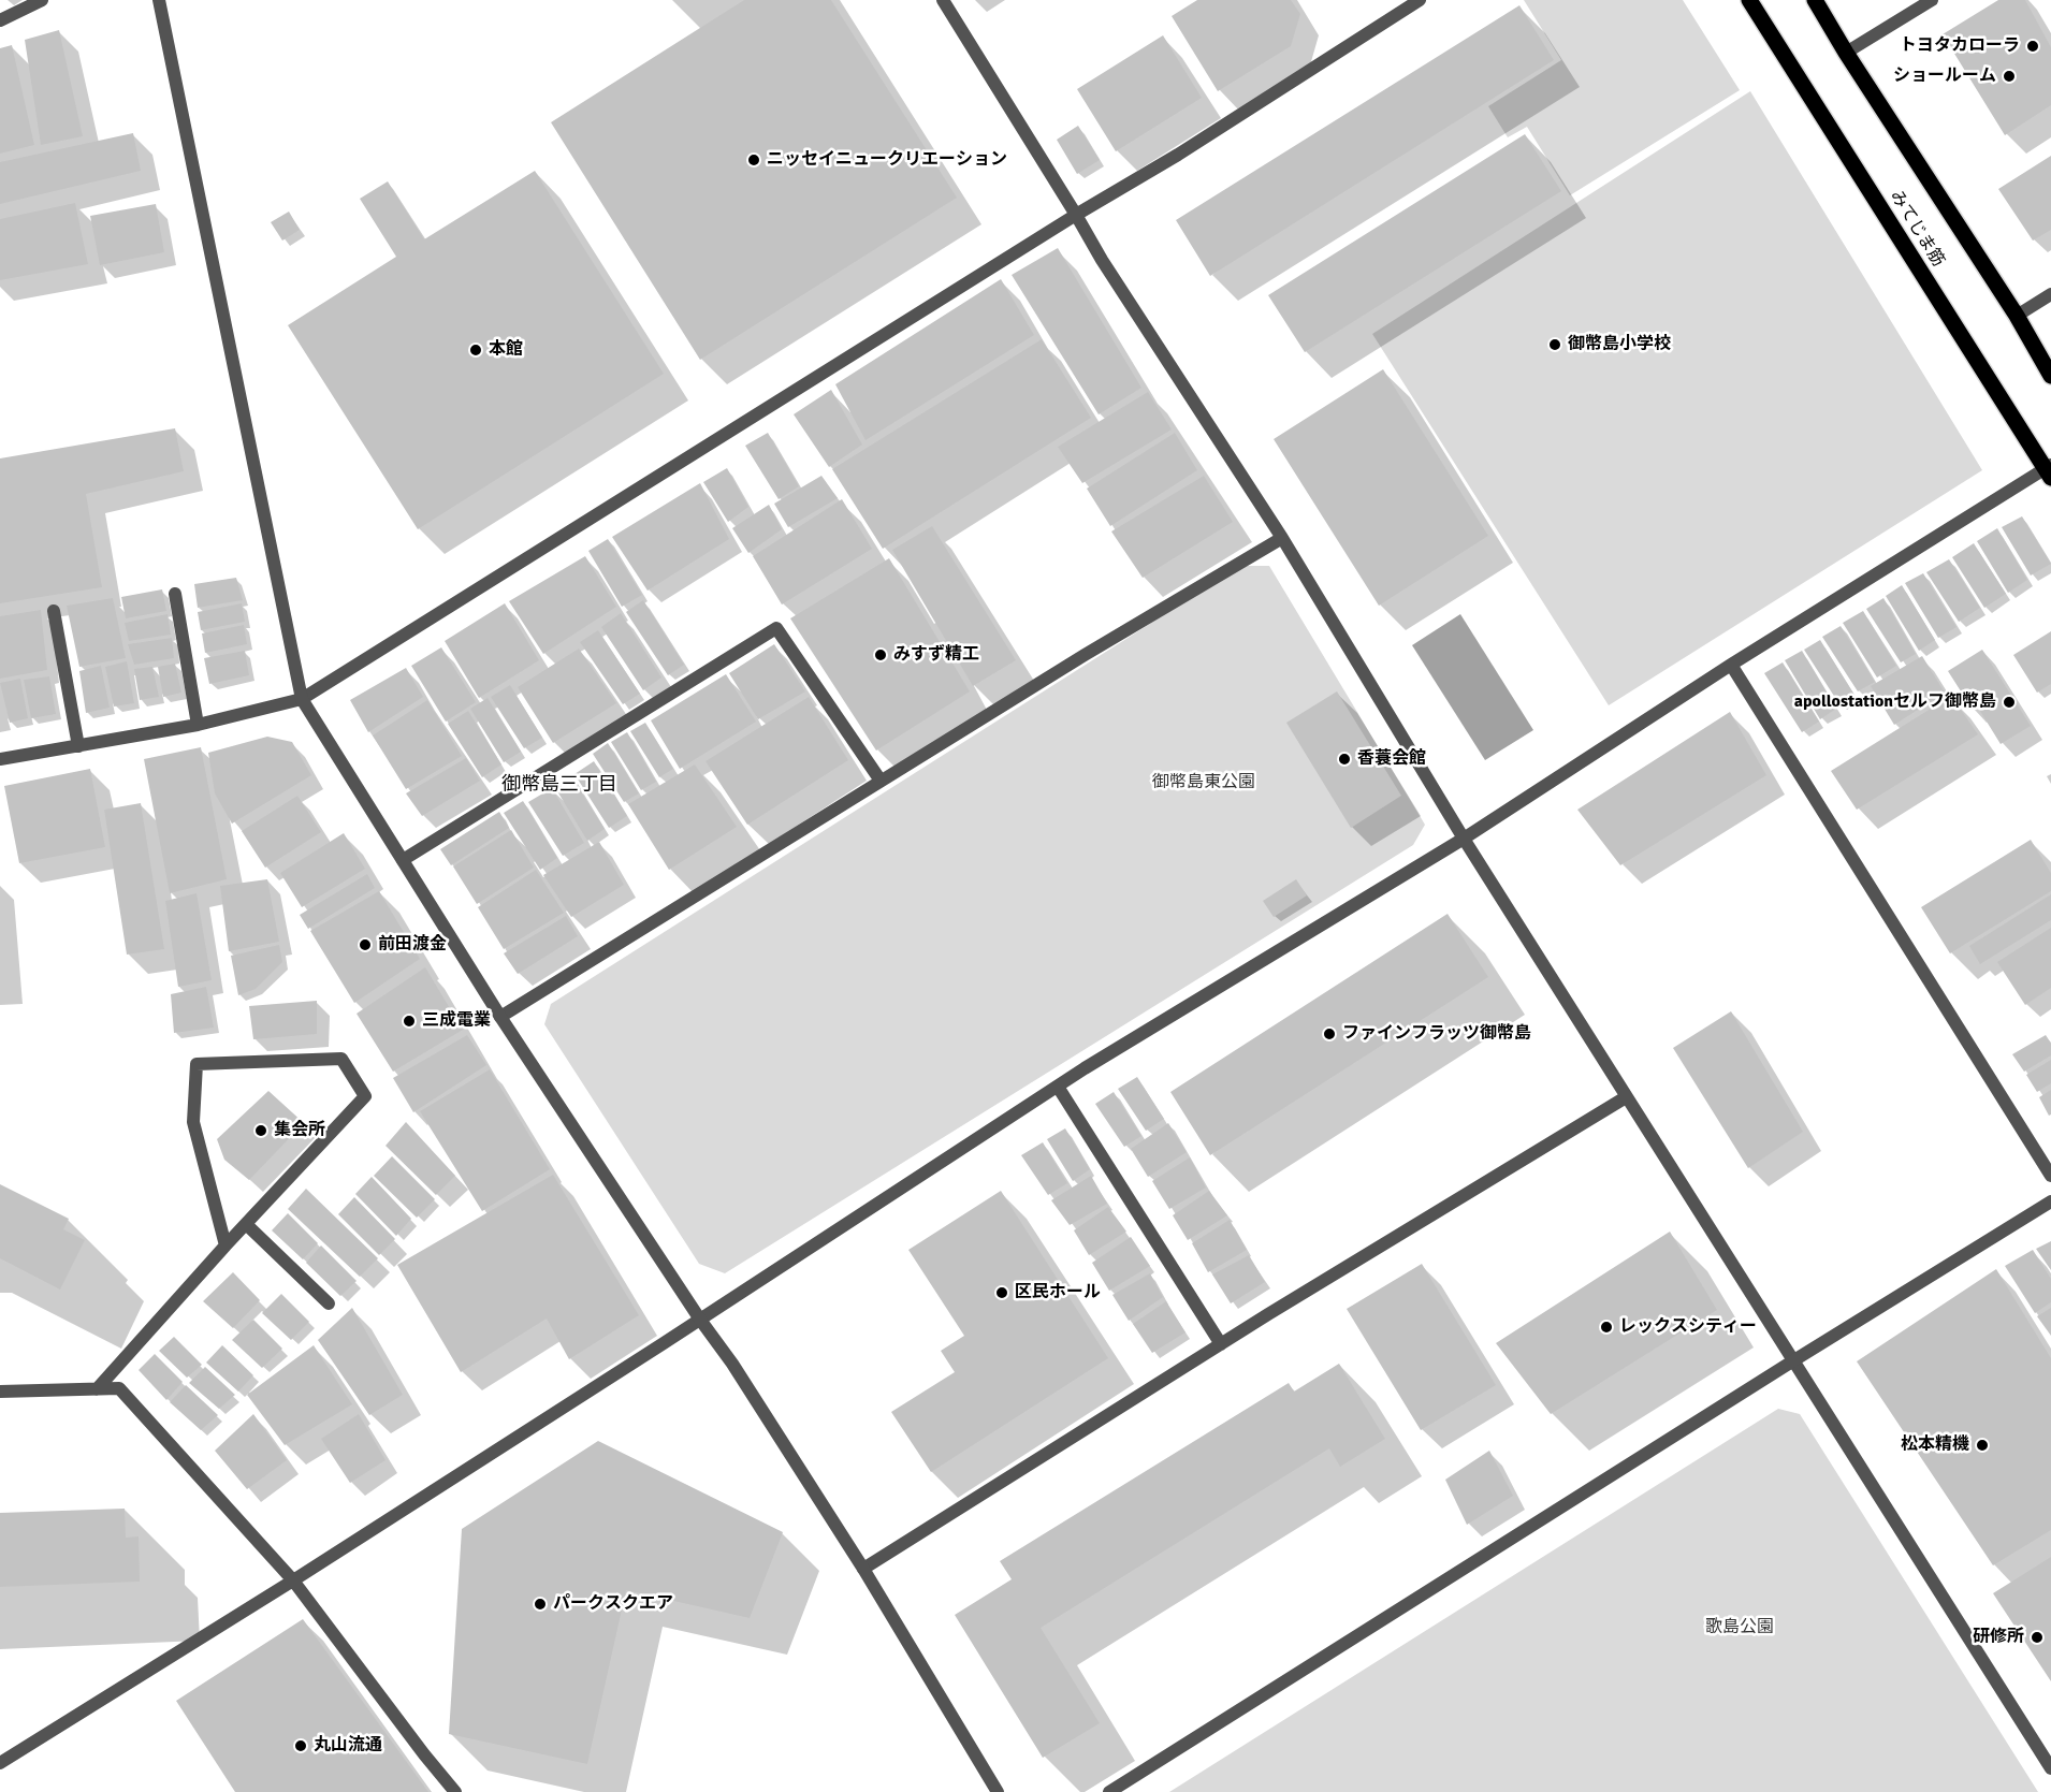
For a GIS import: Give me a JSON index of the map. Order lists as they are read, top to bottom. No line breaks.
{"streets":{"main road":["みてじま筋"]},"districts":["御幣島三丁目"],"parks":["御幣島東公園","歌島公園"],"places":["トヨタカローラ","ショールーム","ニッセイニュークリエーション","御幣島小学校","本館","みすず精工","apollostationセルフ御幣島","香蓑会館","前田渡金","三成電業","ファインフラッツ御幣島","集会所","区民ホール","レックスシティー","松本精機","パークスクエア","研修所","丸山流通"]}
